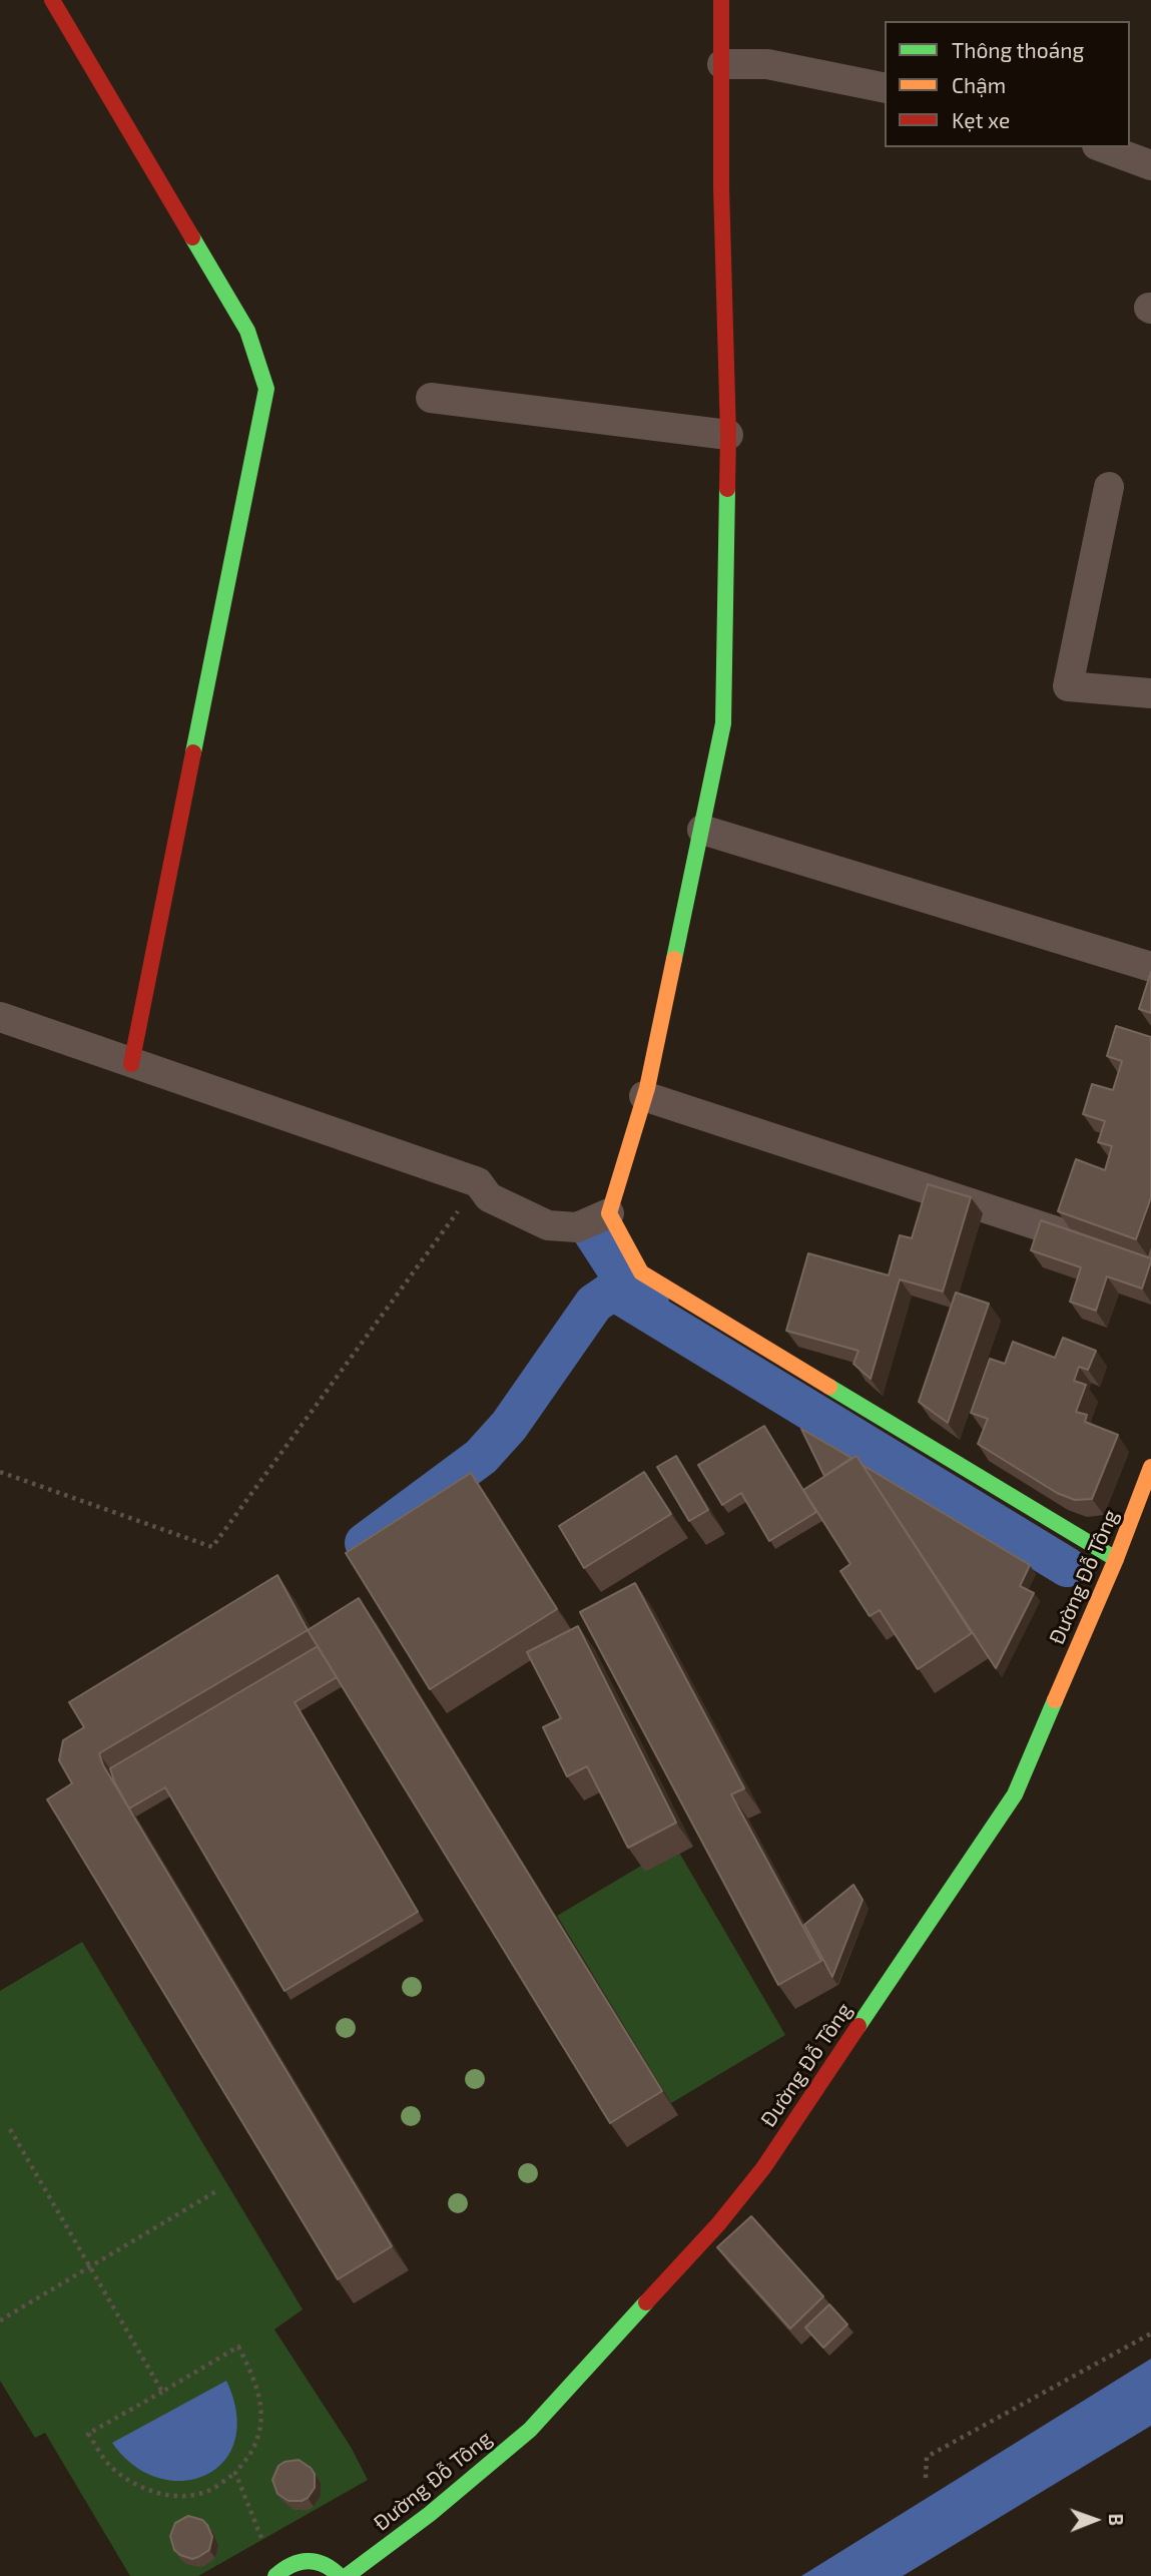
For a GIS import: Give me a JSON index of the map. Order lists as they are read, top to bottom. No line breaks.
{"streets":{"street":["Đường Đỗ Tông"]},"legend":["Thông thoáng","Chậm","Kẹt xe"],"north":"right"}
